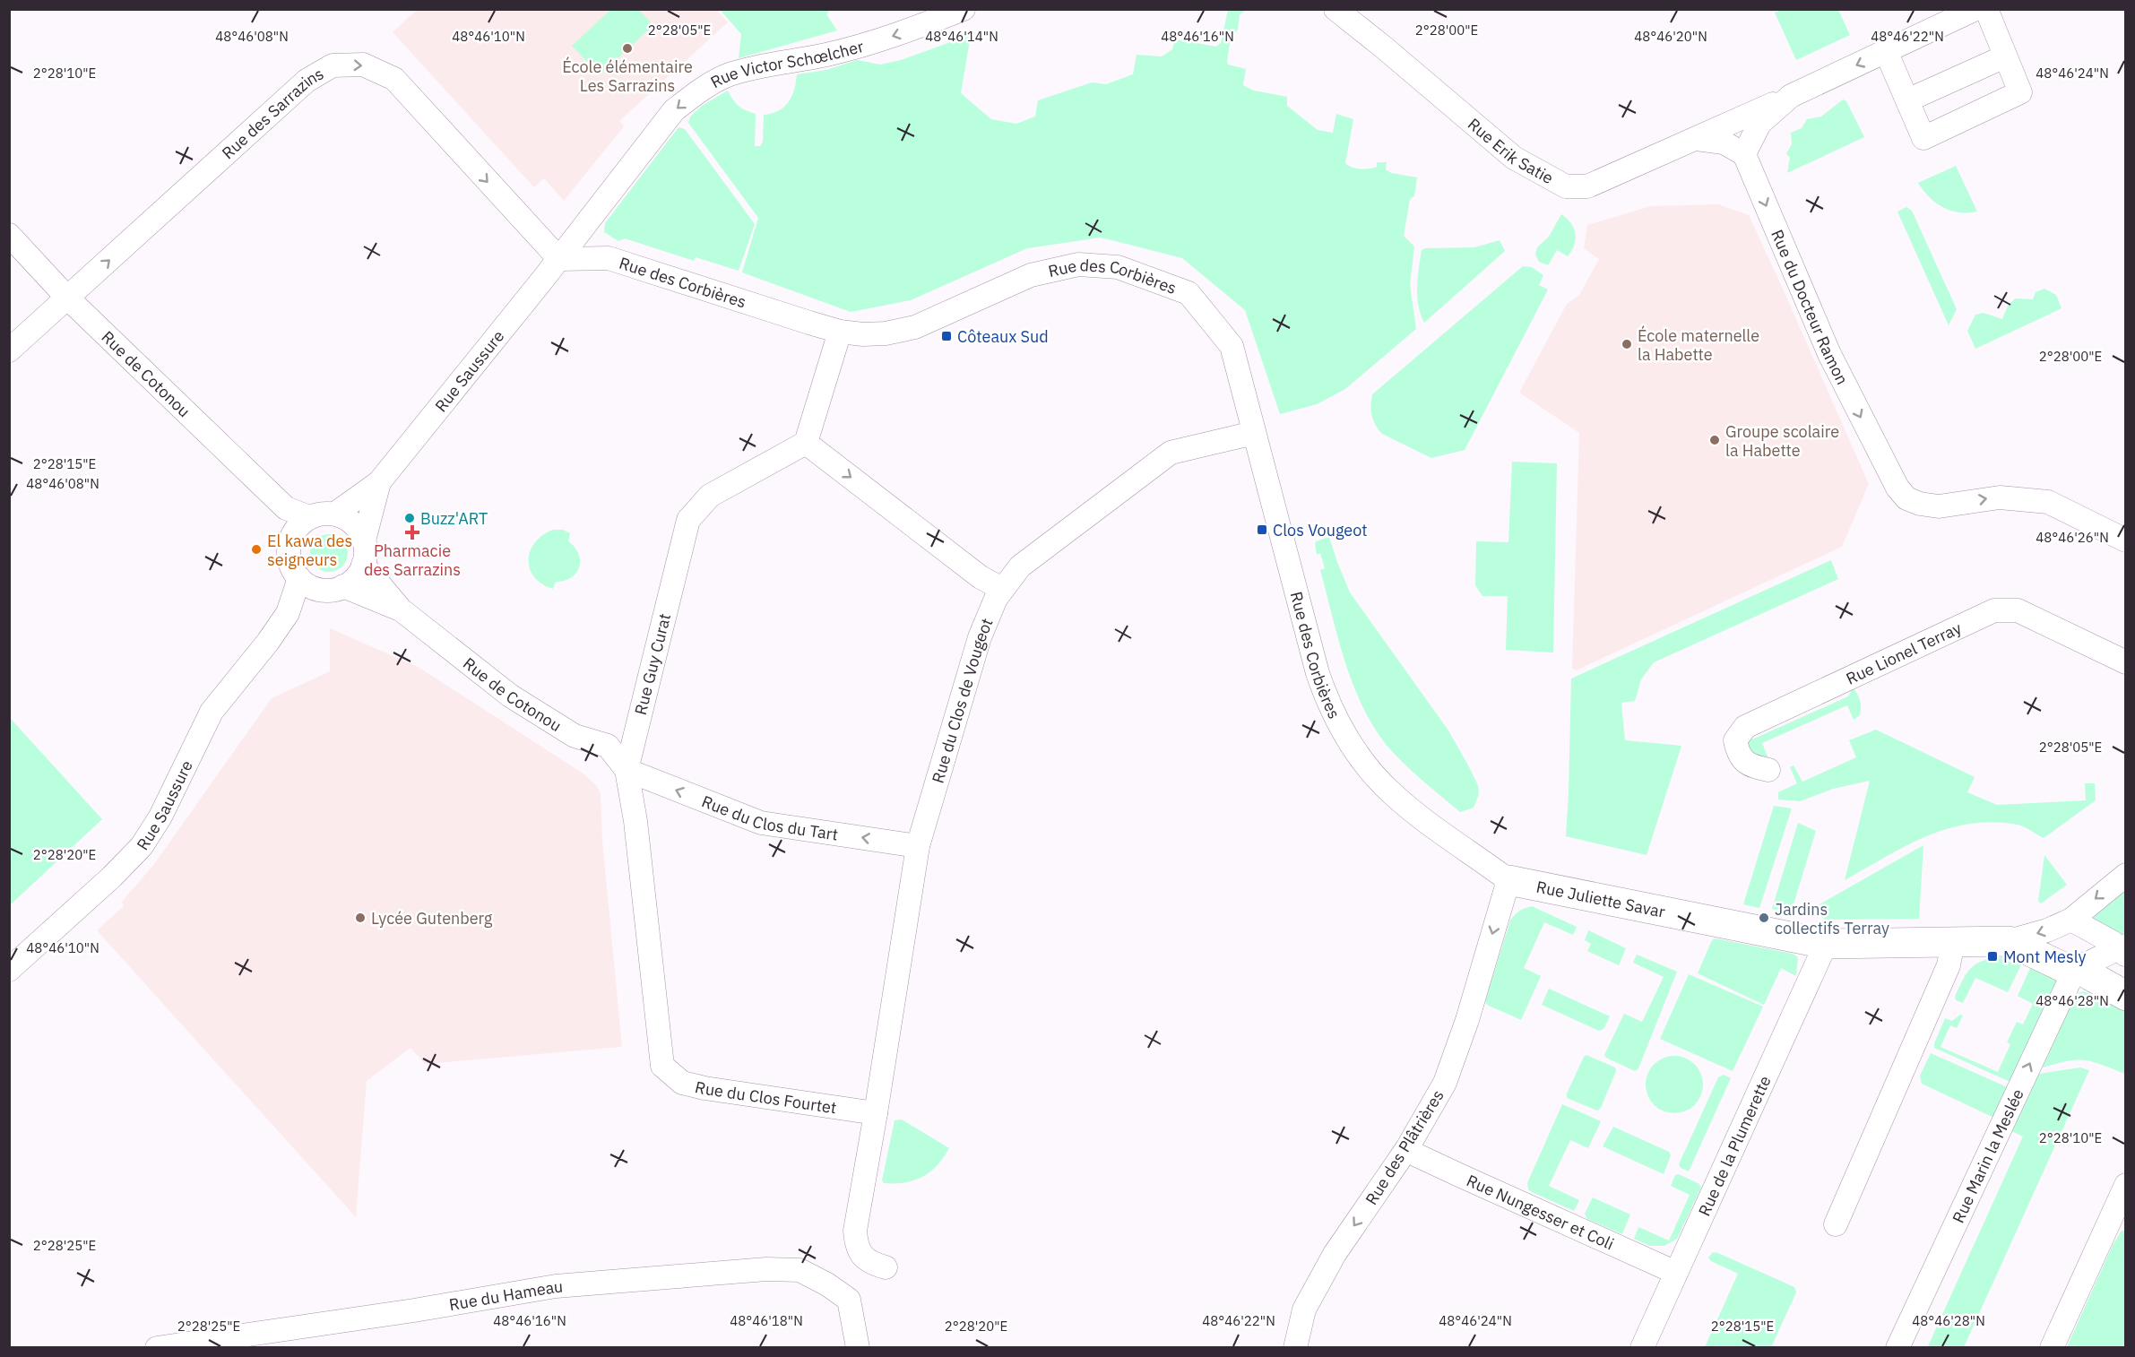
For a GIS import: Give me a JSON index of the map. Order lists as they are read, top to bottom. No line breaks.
{"streets":{"street":["Rue Victor Schœlcher","Rue des Sarrazins","Rue Erik Satie","Rue des Corbières","Rue du Docteur Ramon","Rue Saussure","Rue de Cotonou","Rue Lionel Terray","Rue Guy Curat","Rue du Clos de Vougeot","Rue du Clos du Tart","Rue Juliette Savar","Rue du Clos Fourtet","Rue de la Plumerette","Rue des Plâtrières","Rue Marin la Meslée","Rue Nungesser et Coli","Rue du Hameau"]},"crossings":[["Rue Victor Schœlcher","Rue des Sarrazins"],["Rue Victor Schœlcher","Rue des Corbières"],["Rue Victor Schœlcher","Rue Saussure"],["Rue des Sarrazins","Rue des Corbières"],["Rue des Sarrazins","Rue Saussure"],["Rue des Sarrazins","Rue de Cotonou"],["Rue des Corbières","Rue Saussure"],["Rue des Corbières","Rue du Clos de Vougeot"],["Rue des Corbières","Rue Juliette Savar"],["Rue des Corbières","Rue des Plâtrières"],["Rue Saussure","Rue de Cotonou"],["Rue de Cotonou","Rue Guy Curat"],["Rue de Cotonou","Rue du Clos du Tart"],["Rue Guy Curat","Rue du Clos du Tart"],["Rue Guy Curat","Rue du Clos Fourtet"],["Rue du Clos de Vougeot","Rue du Clos du Tart"],["Rue du Clos de Vougeot","Rue du Clos Fourtet"],["Rue Juliette Savar","Rue de la Plumerette"],["Rue Juliette Savar","Rue des Plâtrières"],["Rue Juliette Savar","Rue Marin la Meslée"],["Rue de la Plumerette","Rue Nungesser et Coli"],["Rue des Plâtrières","Rue Nungesser et Coli"]],"one_way":["Rue Victor Schœlcher","Rue du Docteur Ramon","Rue du Clos du Tart","Rue des Plâtrières"],"places":{"other":["École élémentaire Les Sarrazins","École maternelle la Habette","Groupe scolaire la Habette","Buzz'ART","El kawa des seigneurs","Lycée Gutenberg","Jardins collectifs Terray"],"transit":["Côteaux Sud","Clos Vougeot","Mont Mesly"],"health":["Pharmacie des Sarrazins"]},"coordinates":["2°28'05\"E","2°28'00\"E","48°46'08\"N","48°46'10\"N","48°46'14\"N","48°46'16\"N","48°46'20\"N","48°46'22\"N","2°28'10\"E","48°46'24\"N","2°28'15\"E","48°46'26\"N","2°28'20\"E","48°46'28\"N","2°28'25\"E","48°46'18\"N"]}
